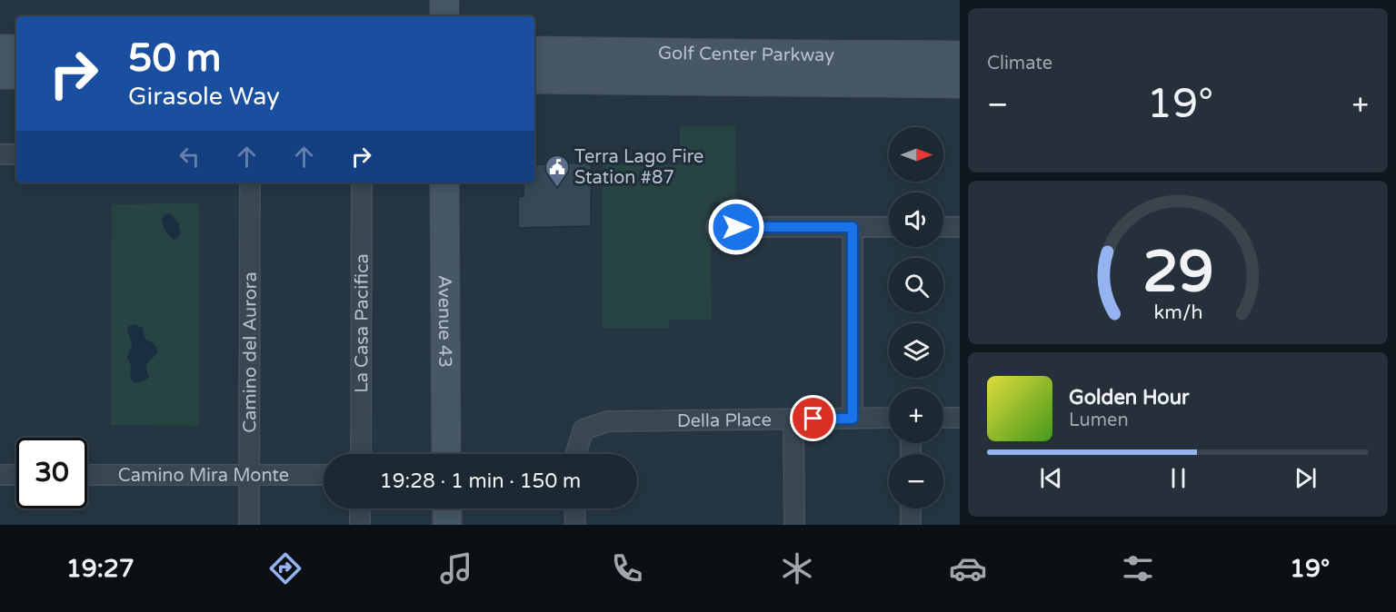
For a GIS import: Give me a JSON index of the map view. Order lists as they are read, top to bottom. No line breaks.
{"streets":{"main road":["Golf Center Parkway","Avenue 43"],"street":["La Casa Pacifica","Camino del Aurora","Della Place","Camino Mira Monte"]},"crossings":[["Camino del Aurora","Camino Mira Monte"]],"places":{"public building":["Terra Lago Fire Station #87"]},"north":"right","page":{"tile":"Climate","turn":["50 m","Girasole Way"],"heat":["−","19°","+"],"map_buttons":["+","−"],"song":["Golden Hour","Lumen"],"limit":"30","trip":"19:28 · 1 min · 150 m","tabs":["19:27","19°"],"gauge":["29","km/h"]}}
